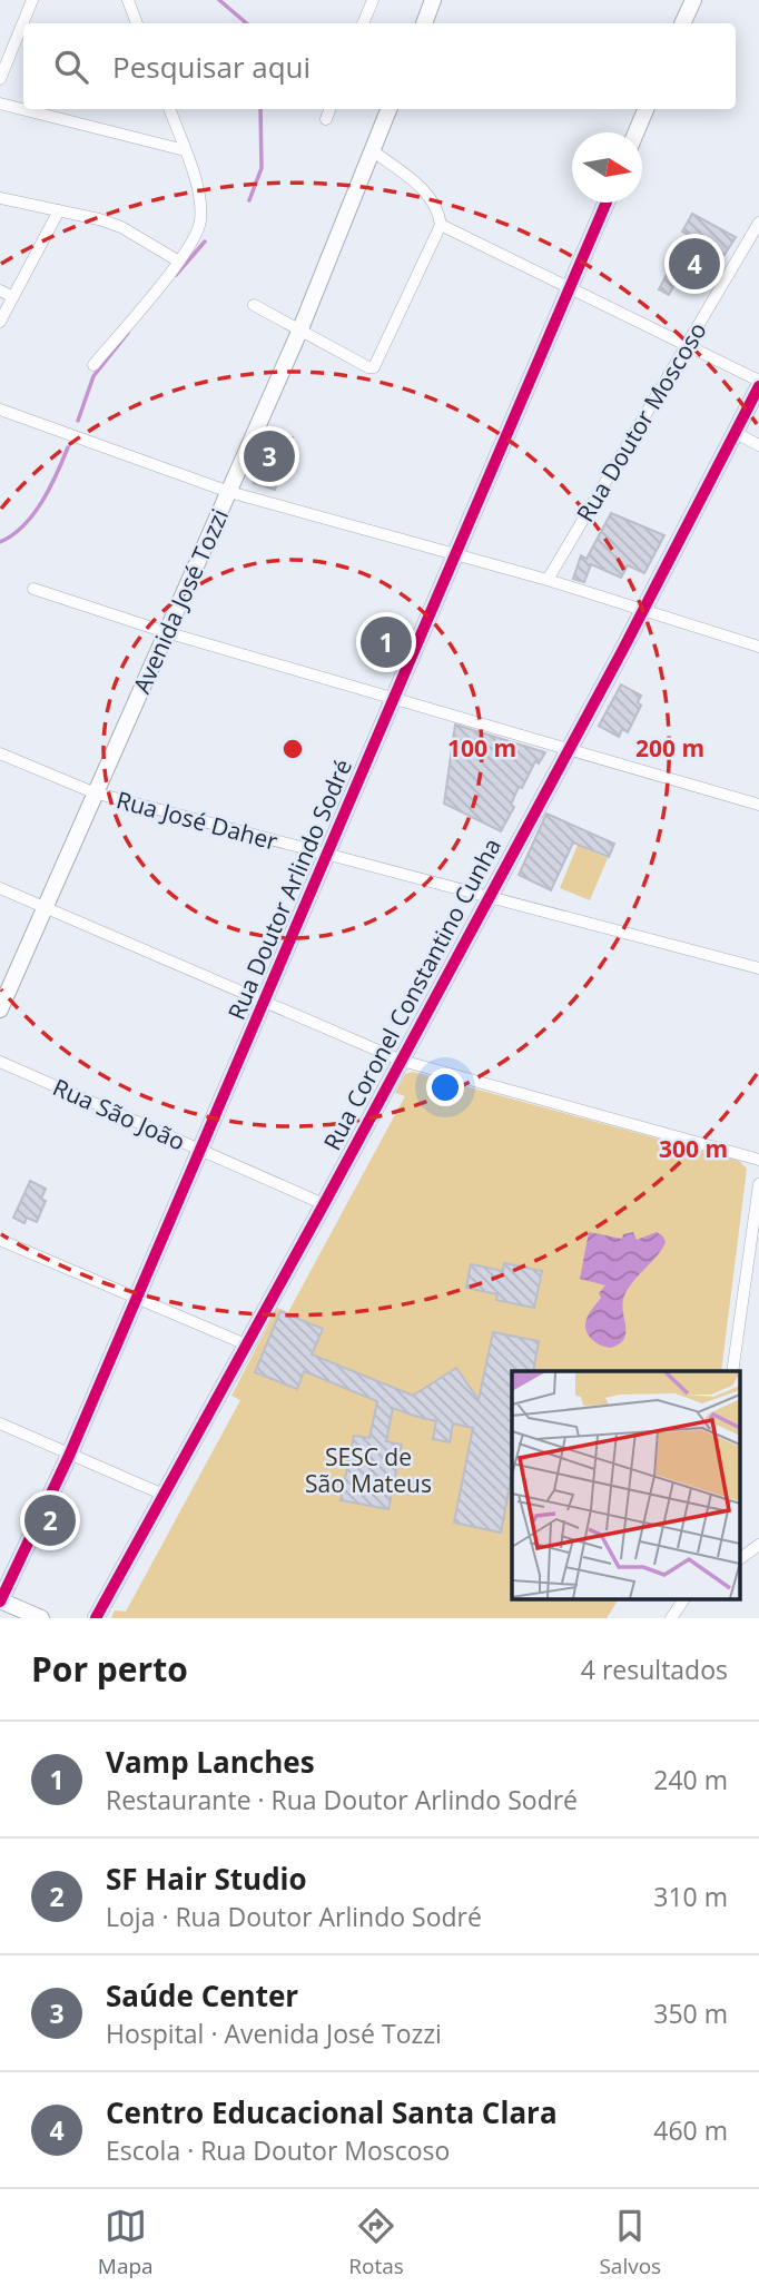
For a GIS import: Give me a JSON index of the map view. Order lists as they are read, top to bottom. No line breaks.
{"streets":{"street":["Rua Doutor Moscoso","Avenida José Tozzi","Rua José Daher","Rua Doutor Arlindo Sodré","Rua Coronel Constantino Cunha","Rua São João"]},"crossings":[["Avenida José Tozzi","Rua José Daher"],["Rua José Daher","Rua Doutor Arlindo Sodré"],["Rua José Daher","Rua Coronel Constantino Cunha"],["Rua Doutor Arlindo Sodré","Rua São João"],["Rua Coronel Constantino Cunha","Rua São João"]],"parks":["SESC de São Mateus"],"north":"right","page":{"search":"Pesquisar aqui","pins":["4","3","1","2"],"heading":["Por perto","4 resultados"],"list":[{"mark":"1","name":"Vamp Lanches","note":"Restaurante · Rua Doutor Arlindo Sodré","value":"240 m"},{"mark":"2","name":"SF Hair Studio","note":"Loja · Rua Doutor Arlindo Sodré","value":"310 m"},{"mark":"3","name":"Saúde Center","note":"Hospital · Avenida José Tozzi","value":"350 m"},{"mark":"4","name":"Centro Educacional Santa Clara","note":"Escola · Rua Doutor Moscoso","value":"460 m"}],"nav":["Mapa","Rotas","Salvos"]},"rings":["100 m","200 m","300 m"]}
